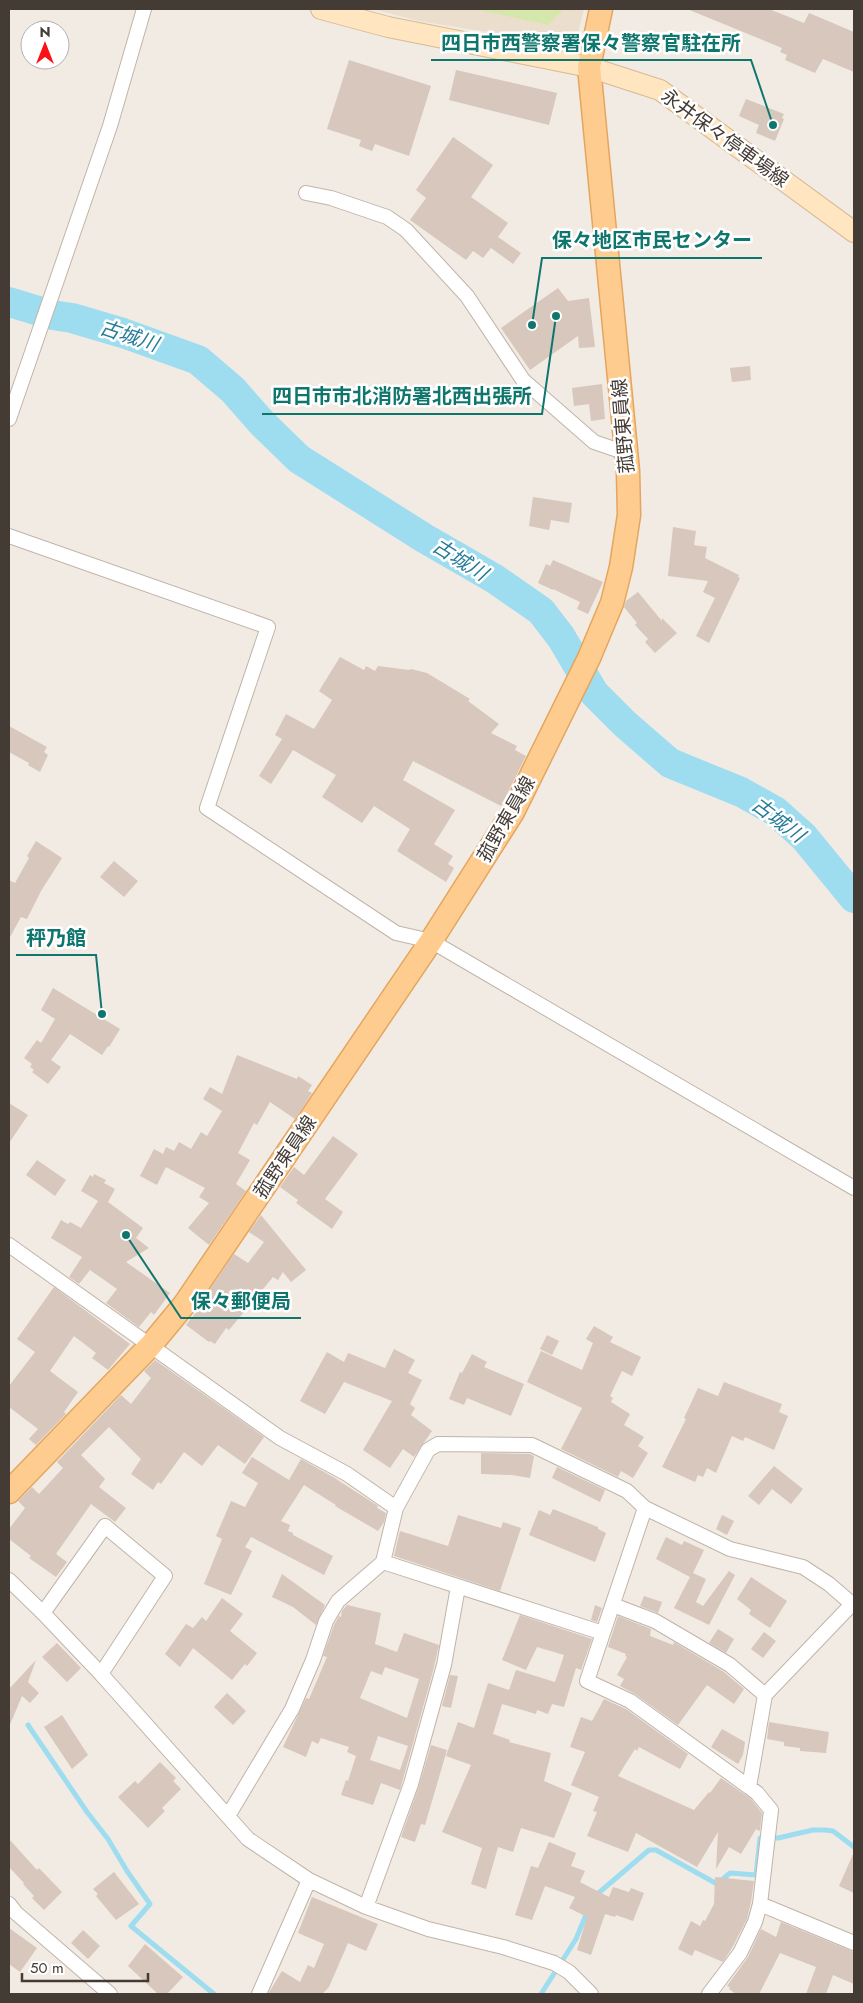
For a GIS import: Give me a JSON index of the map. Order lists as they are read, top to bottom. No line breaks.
{"streets":{"main road":["永井保々停車場線","菰野東員線"]},"crossings":[["永井保々停車場線","菰野東員線"]],"water":["古城川"],"places":["四日市西警察署保々警察官駐在所","四日市市北消防署北西出張所","保々地区市民センター","秤乃館","保々郵便局"],"scale_bar":"50 m","north":"top"}
